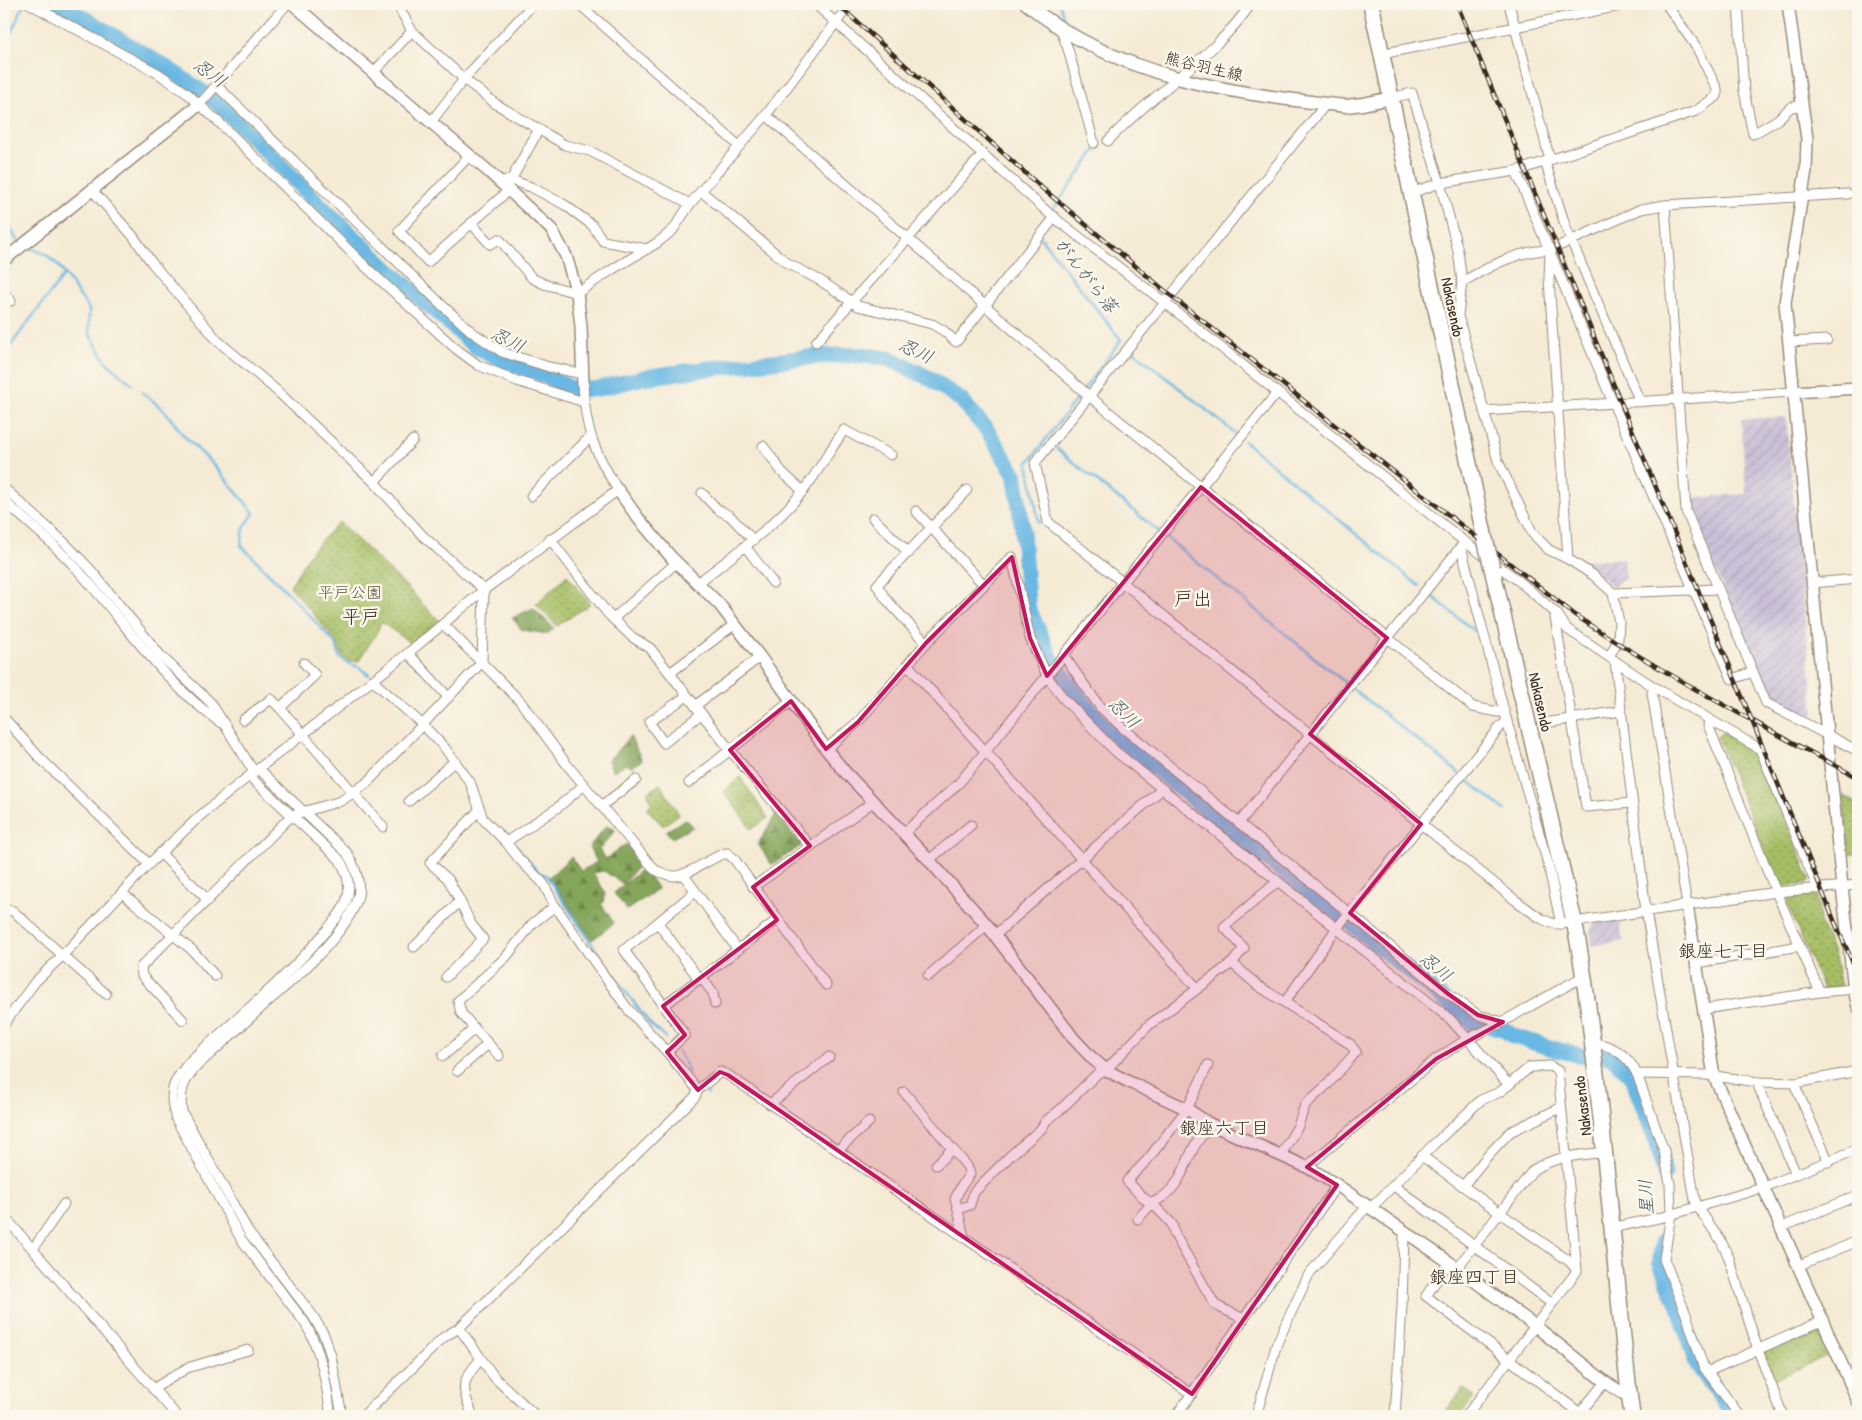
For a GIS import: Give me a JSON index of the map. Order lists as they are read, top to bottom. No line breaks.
{"streets":{"highway":["Nakasendo"],"main road":["熊谷羽生線"]},"crossings":[["熊谷羽生線","Nakasendo"]],"districts":["戸出","平戸","銀座七丁目","銀座六丁目","銀座四丁目"],"water":["忍川","がんがら落","星川"],"parks":["平戸公園"]}
